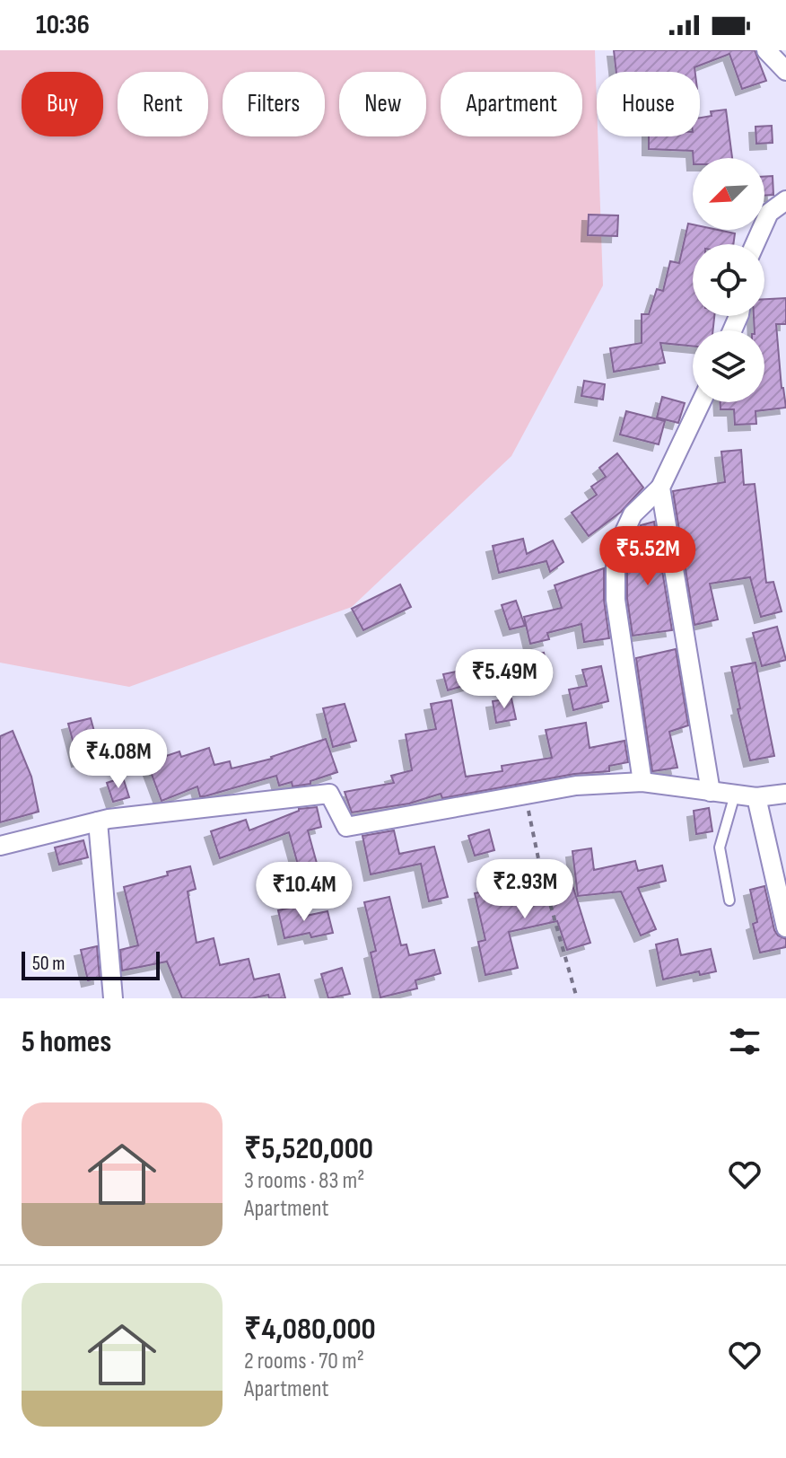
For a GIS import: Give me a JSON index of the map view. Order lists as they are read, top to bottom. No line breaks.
{"scale_bar":"50 m","north":"bottom left","page":{"status":"10:36","chip":["Buy","Rent","Filters","New","Apartment","House"],"price":["₹5.52M","₹5.49M","₹4.08M","₹2.93M","₹10.4M"],"scale":"50 m","heading":"5 homes","list":[{"name":"₹5,520,000","note":"3 rooms · 83 m² · Apartment"},{"name":"₹4,080,000","note":"2 rooms · 70 m² · Apartment"}]}}
